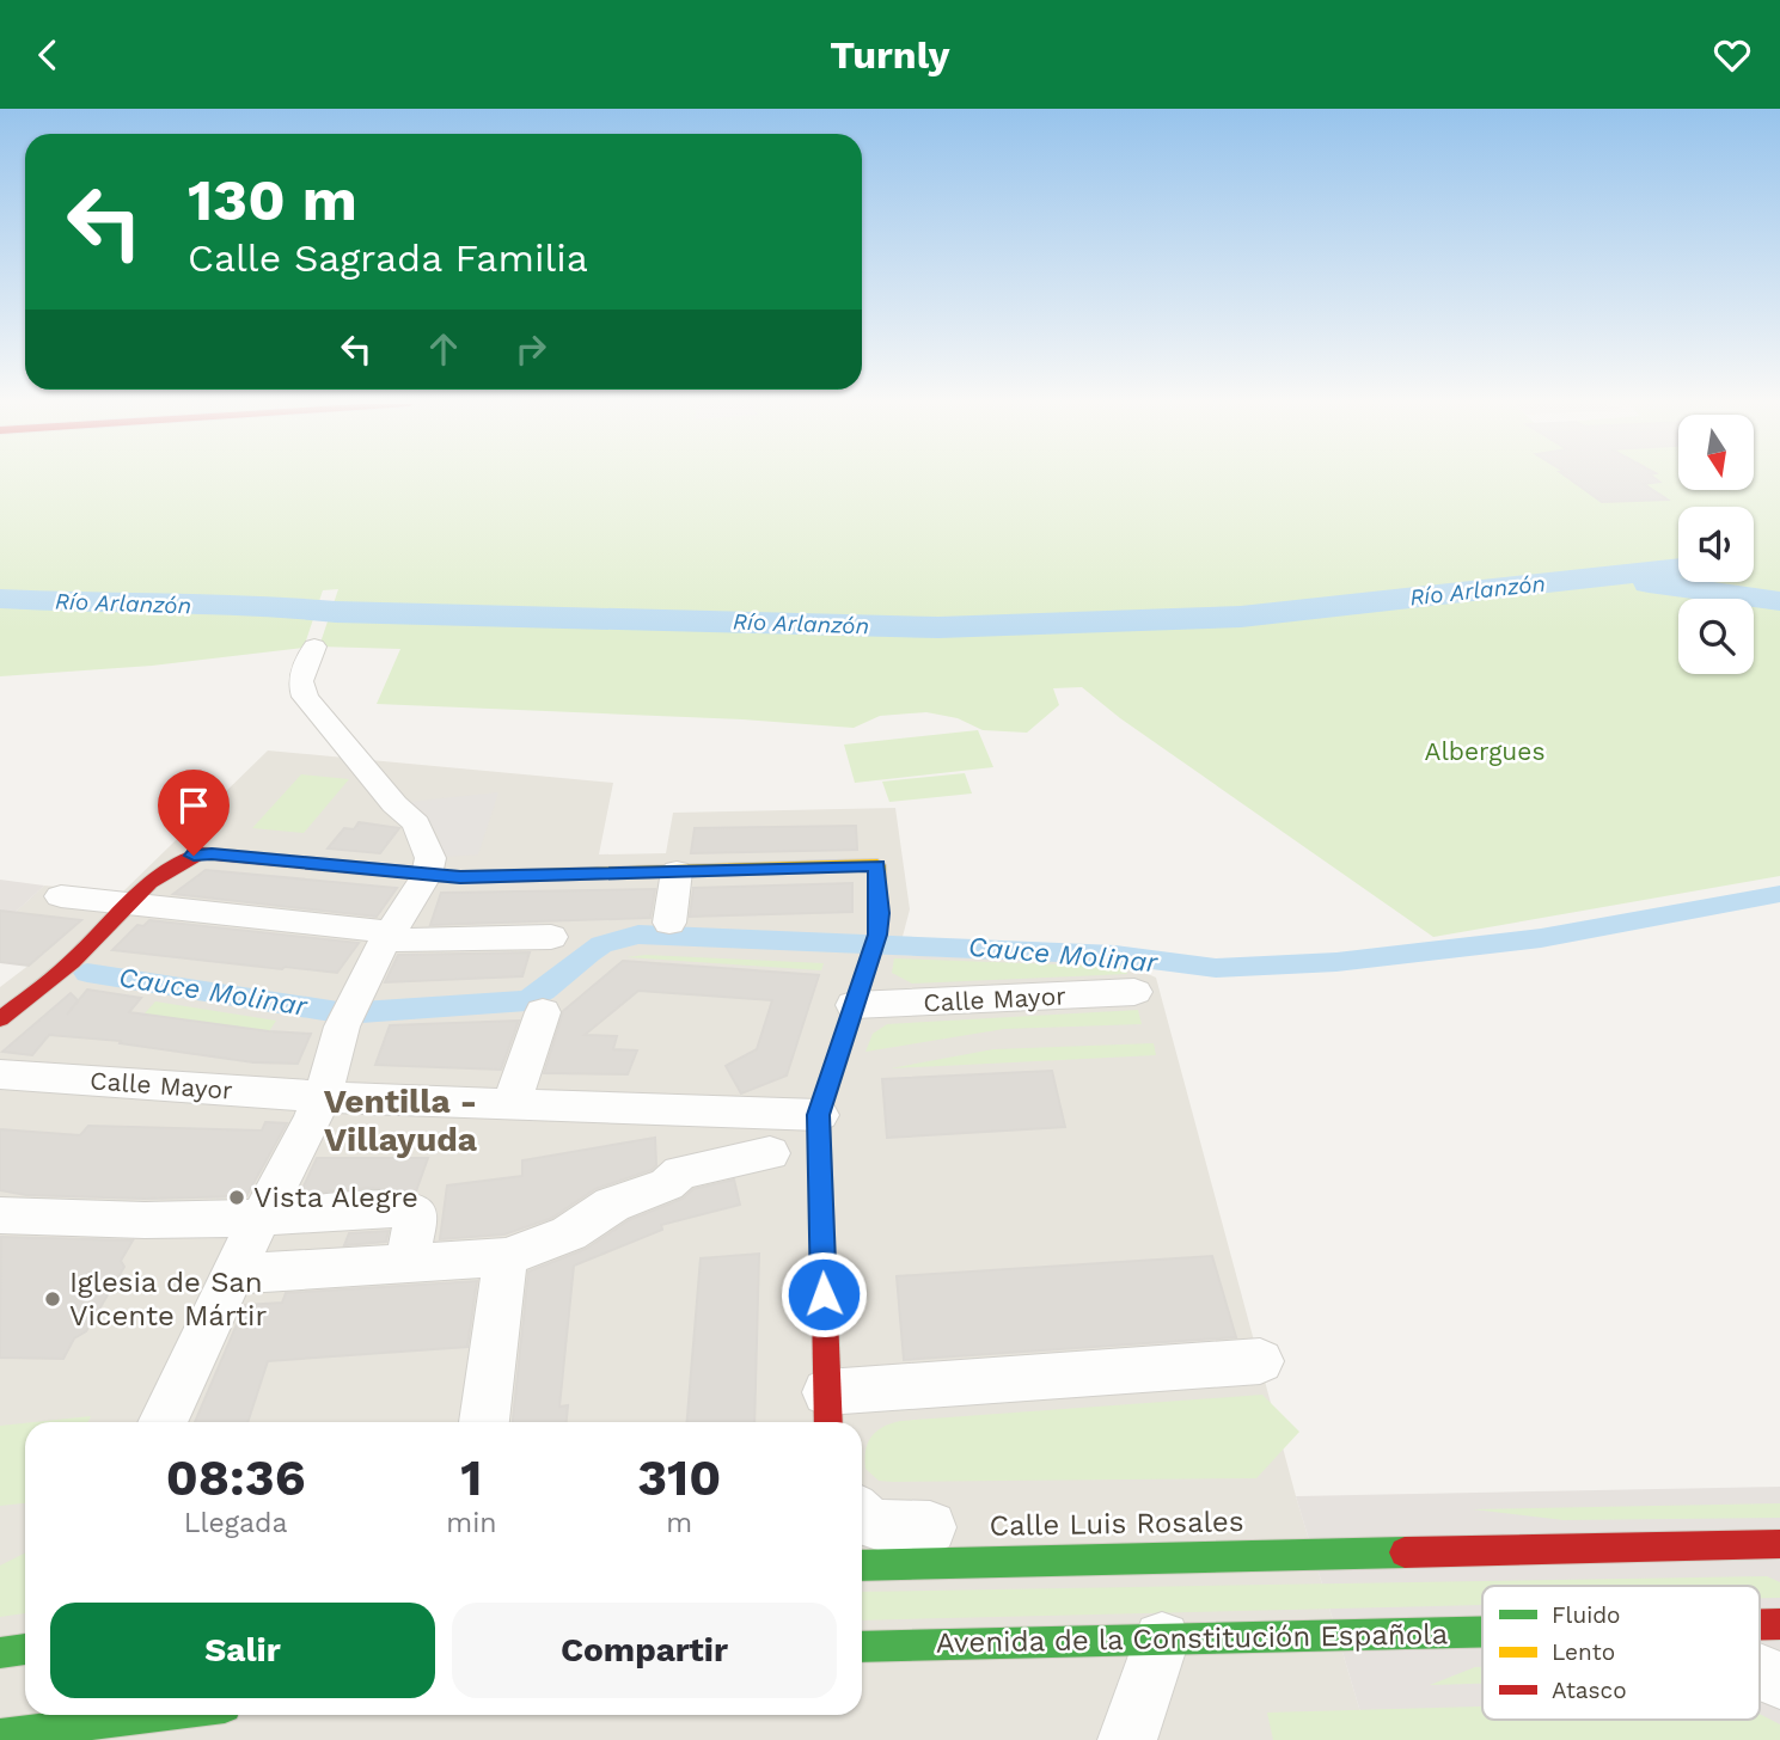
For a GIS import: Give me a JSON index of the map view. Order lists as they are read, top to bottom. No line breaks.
{"streets":{"main road":["Avenida de la Constitución Española"],"street":["Calle Mayor","Calle Luis Rosales"]},"districts":["Ventilla - Villayuda"],"water":["Río Arlanzón","Cauce Molinar"],"parks":["Albergues"],"places":["Vista Alegre","Iglesia de San Vicente Mártir"],"legend":["Fluido","Lento","Atasco"],"north":"bottom","page":{"header":"Turnly","turn":["130 m","Calle Sagrada Familia"],"eta":["08:36","Llegada","1","min","310","m"],"buttons":["Salir","Compartir"]}}
